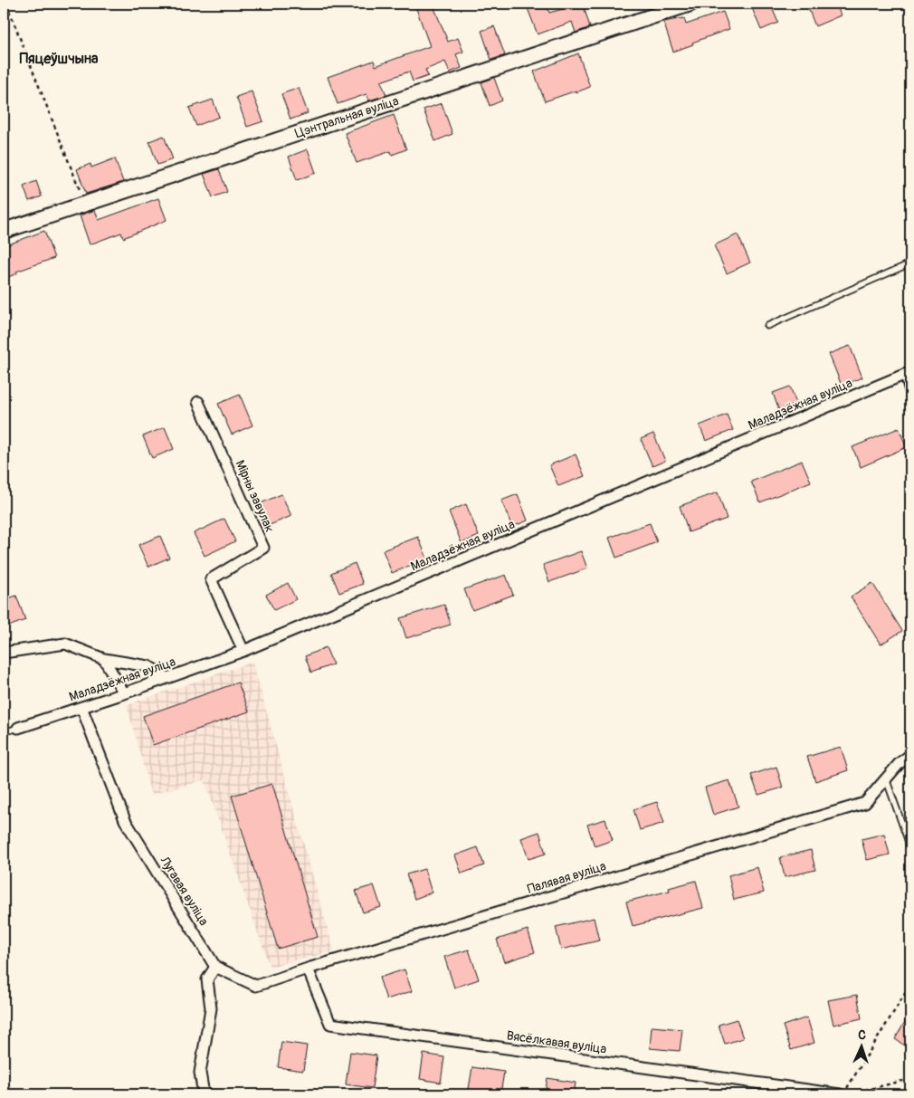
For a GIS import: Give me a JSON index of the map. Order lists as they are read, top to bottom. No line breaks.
{"streets":{"street":["Цэнтральная вуліца","Маладзёжная вуліца","Мірны завулак","Палявая вуліца","Лугавая вуліца","Вясёлкавая вуліца"]},"crossings":[["Маладзёжная вуліца","Мірны завулак"],["Маладзёжная вуліца","Лугавая вуліца"],["Палявая вуліца","Лугавая вуліца"],["Палявая вуліца","Вясёлкавая вуліца"]],"districts":["Пяцеўшчына"],"north":"top"}
